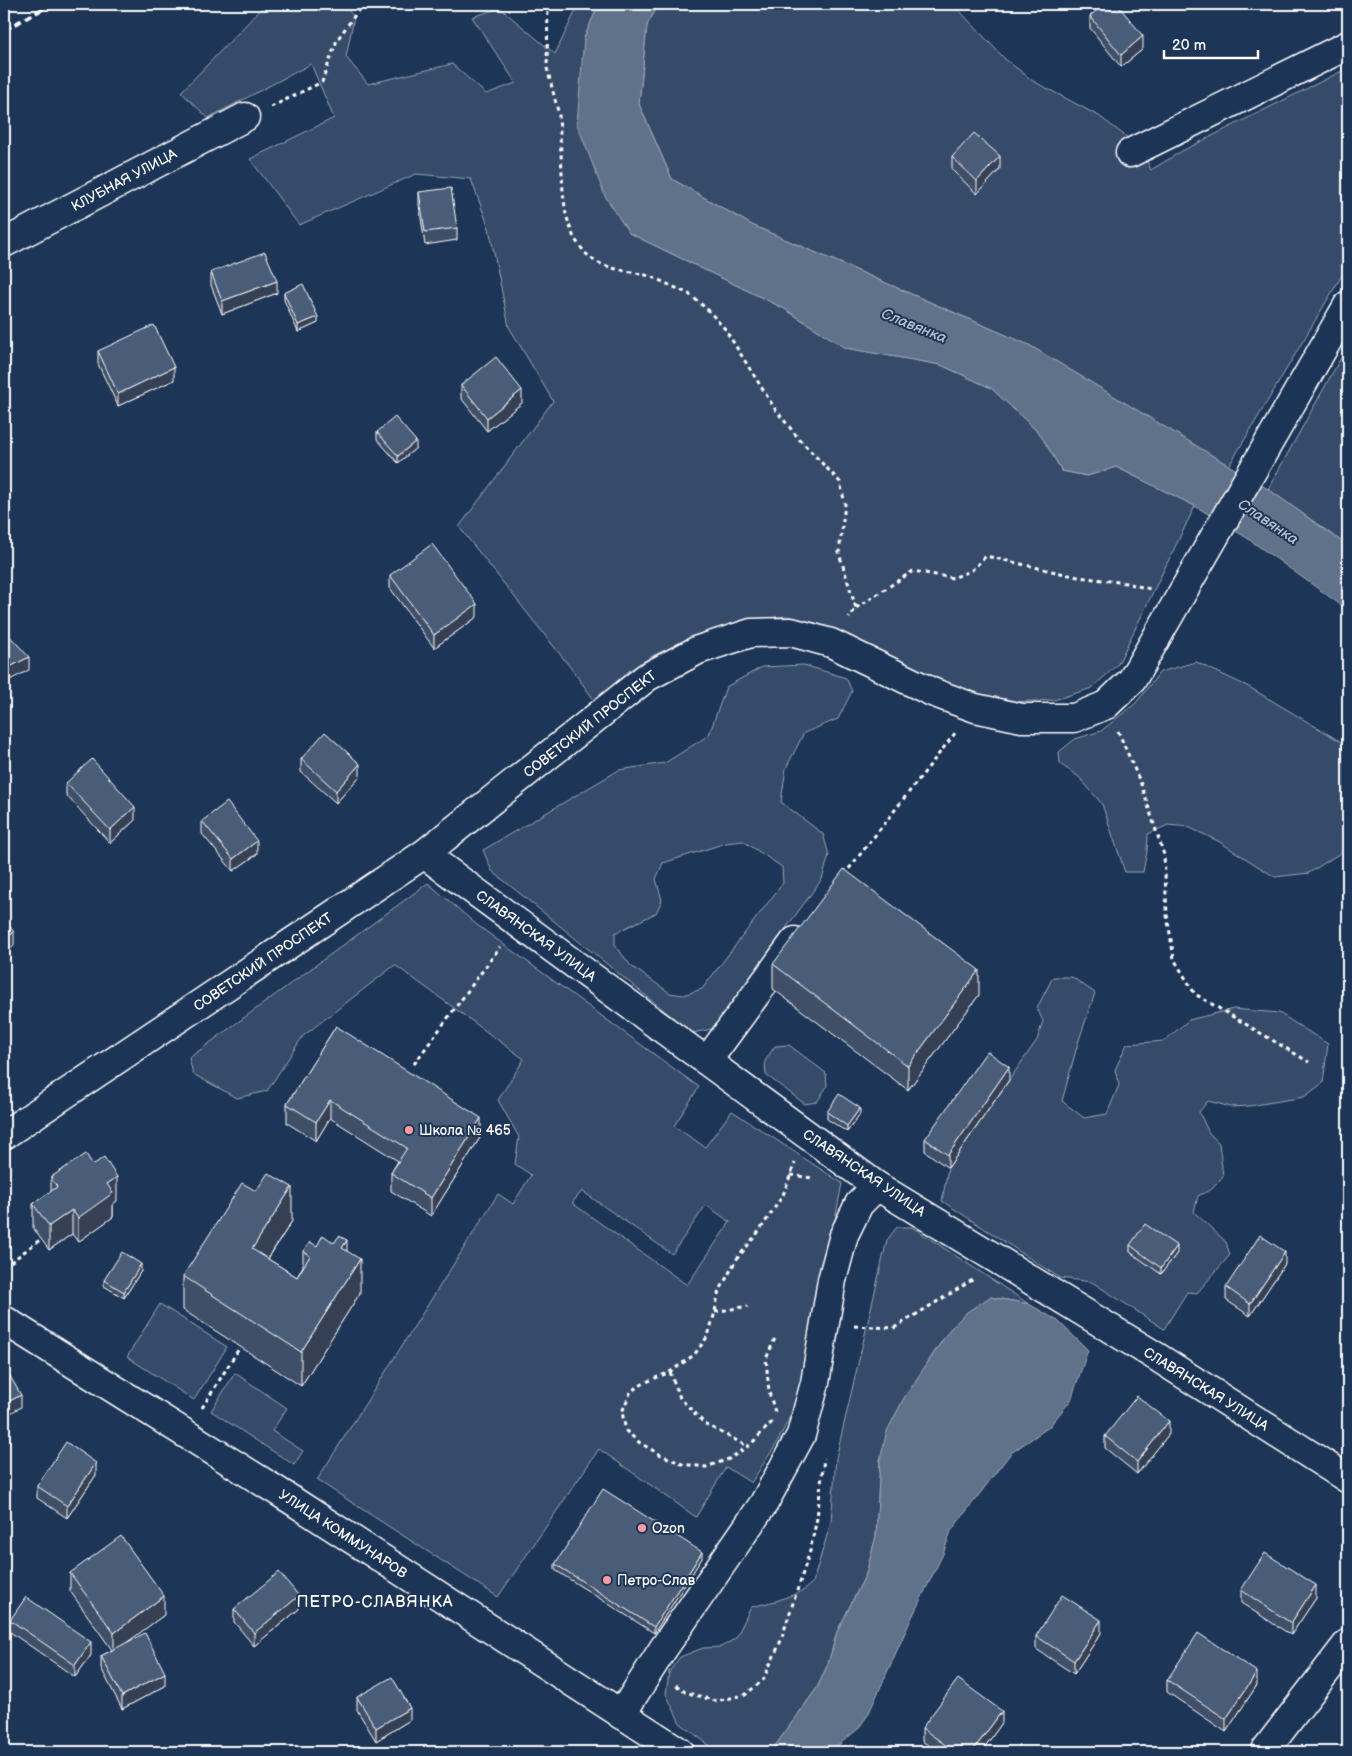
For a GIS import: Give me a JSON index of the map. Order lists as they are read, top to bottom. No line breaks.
{"streets":{"street":["КЛУБНАЯ УЛИЦА","СОВЕТСКИЙ ПРОСПЕКТ","СЛАВЯНСКАЯ УЛИЦА","УЛИЦА КОММУНАРОВ"]},"crossings":[["СОВЕТСКИЙ ПРОСПЕКТ","СЛАВЯНСКАЯ УЛИЦА"]],"districts":["ПЕТРО-СЛАВЯНКА"],"water":["Славянка"],"places":["Школа № 465","Ozon","Петро-Слав"],"scale_bar":"20 m"}
